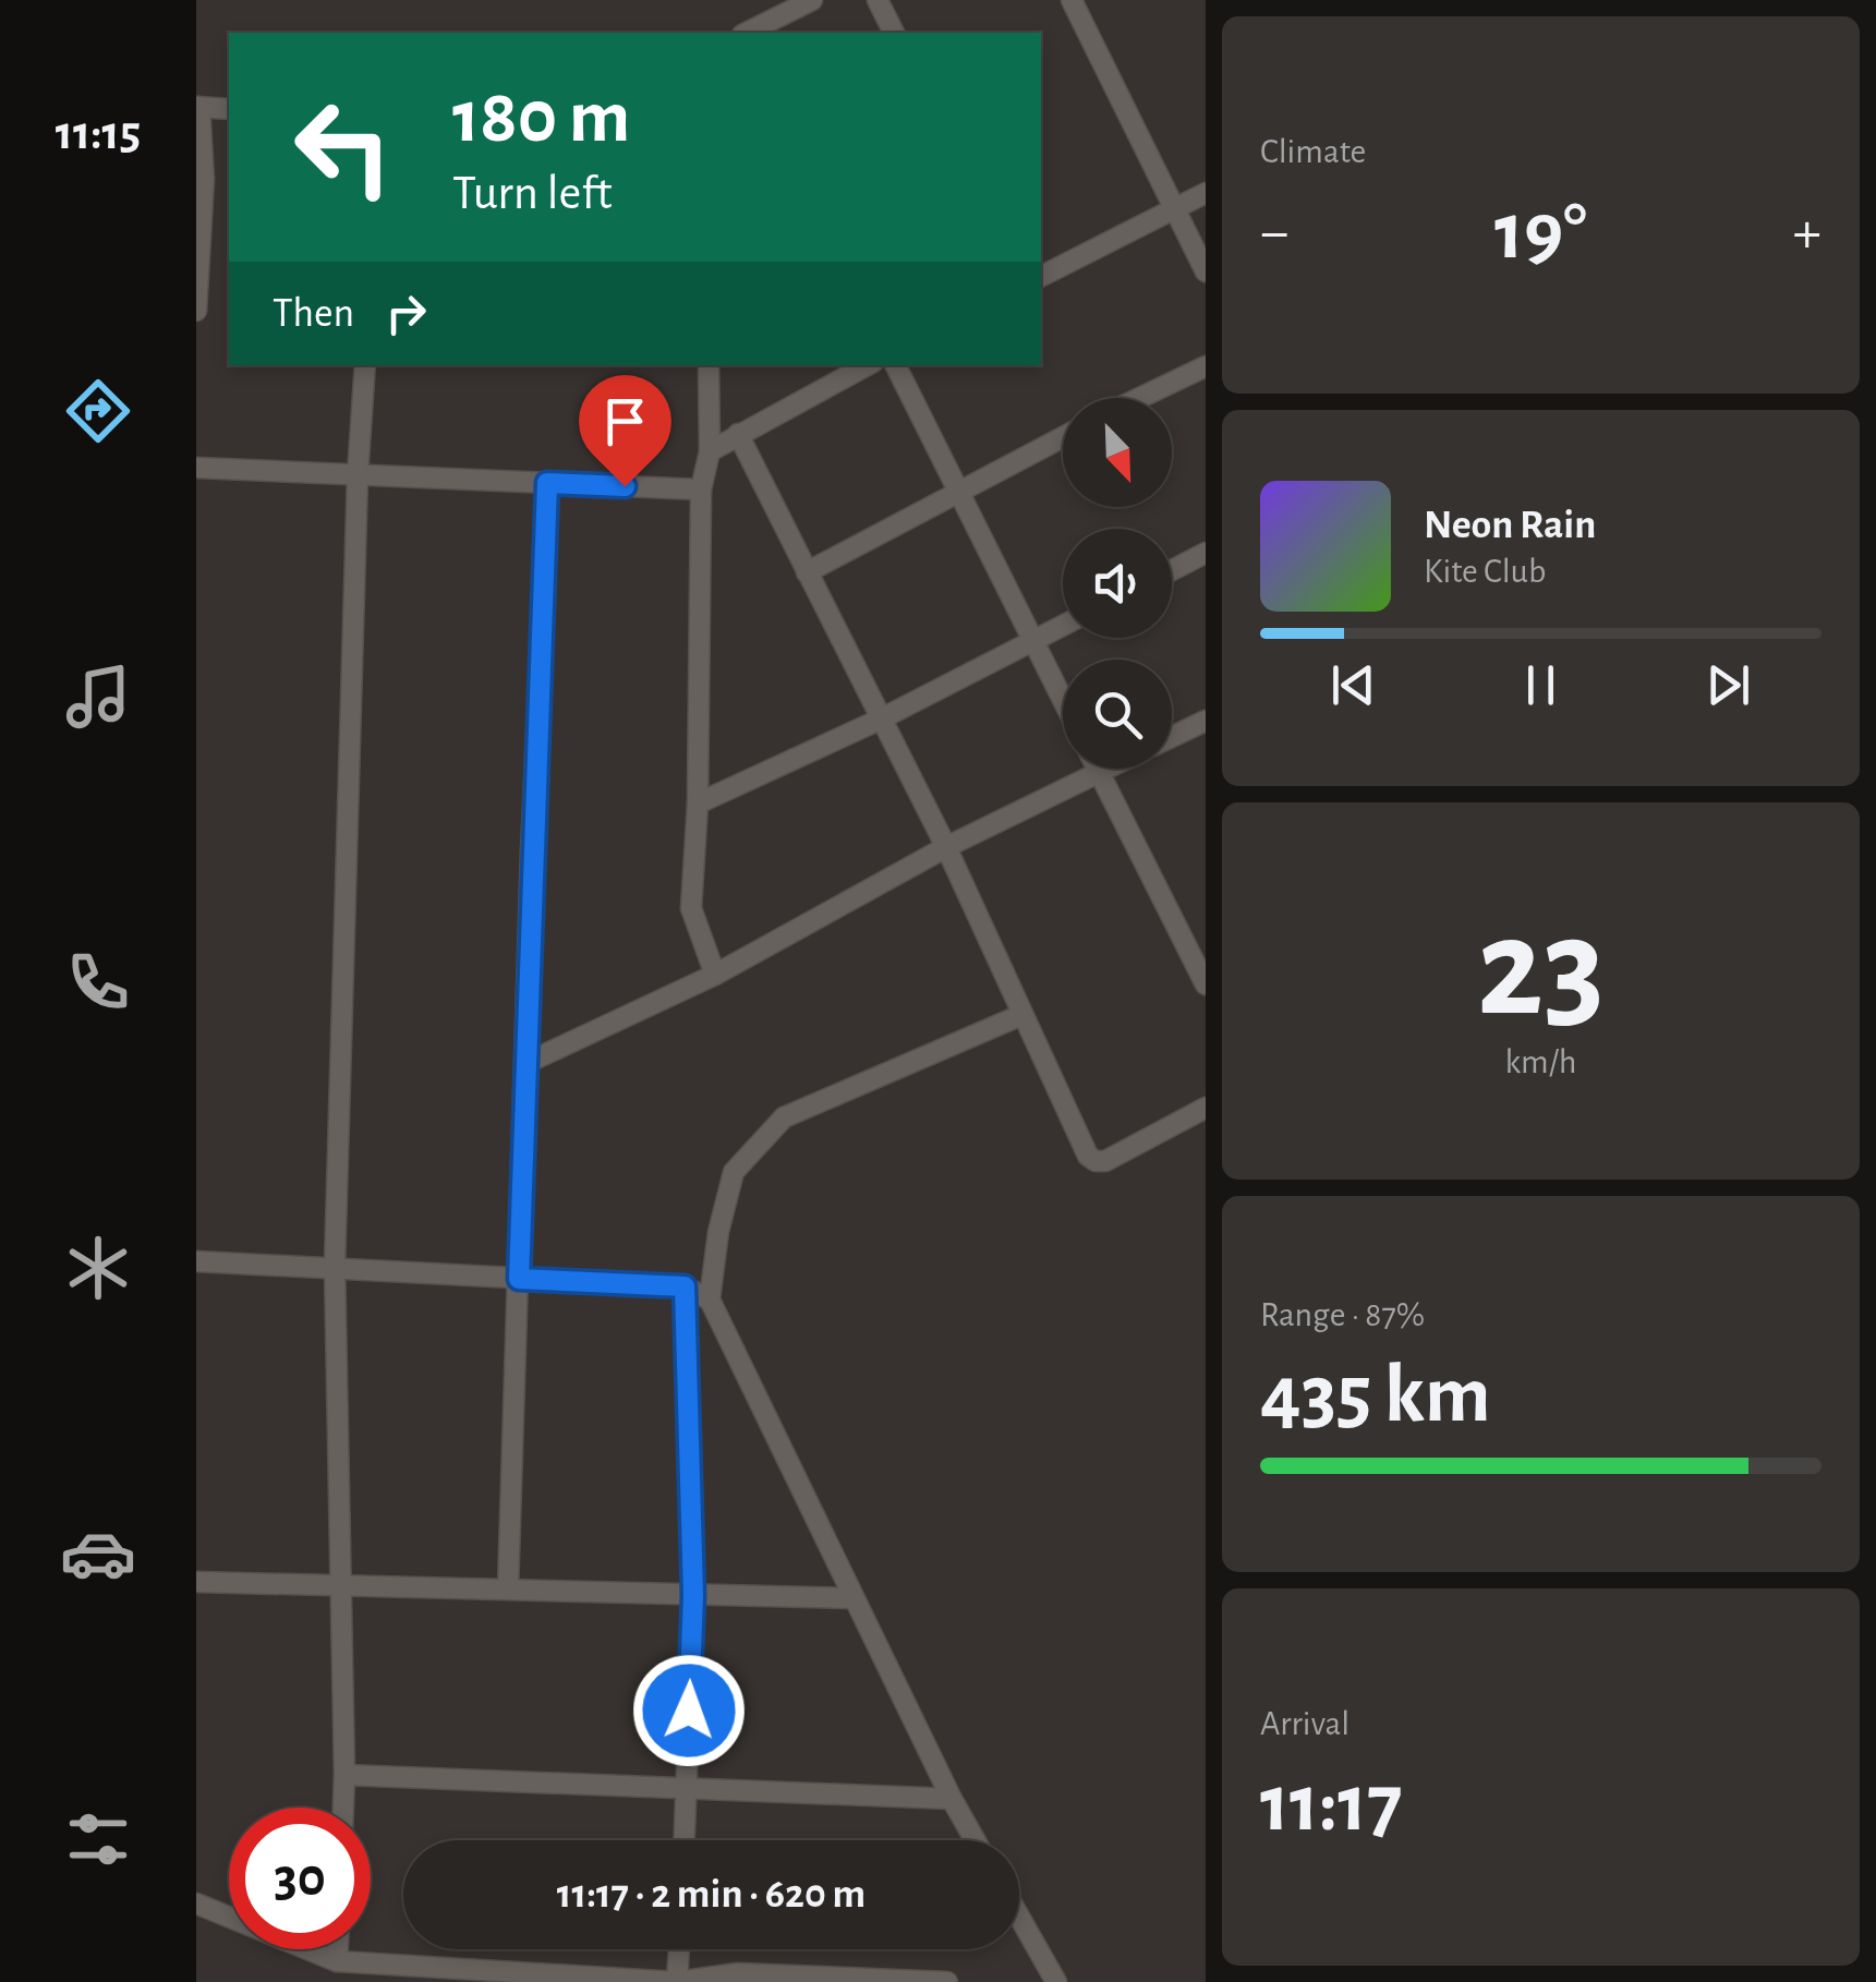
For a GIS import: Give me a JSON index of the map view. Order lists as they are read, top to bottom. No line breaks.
{"north":"bottom right","page":{"tabs":"11:15","tile":["Climate",["23","km/h"],["Range · 87%","435 km"],["Arrival","11:17"]],"turn":["180 m","Turn left"],"heat":["−","19°","+"],"then":"Then","song":["Neon Rain","Kite Club"],"limit":"30","trip":"11:17 · 2 min · 620 m"}}
